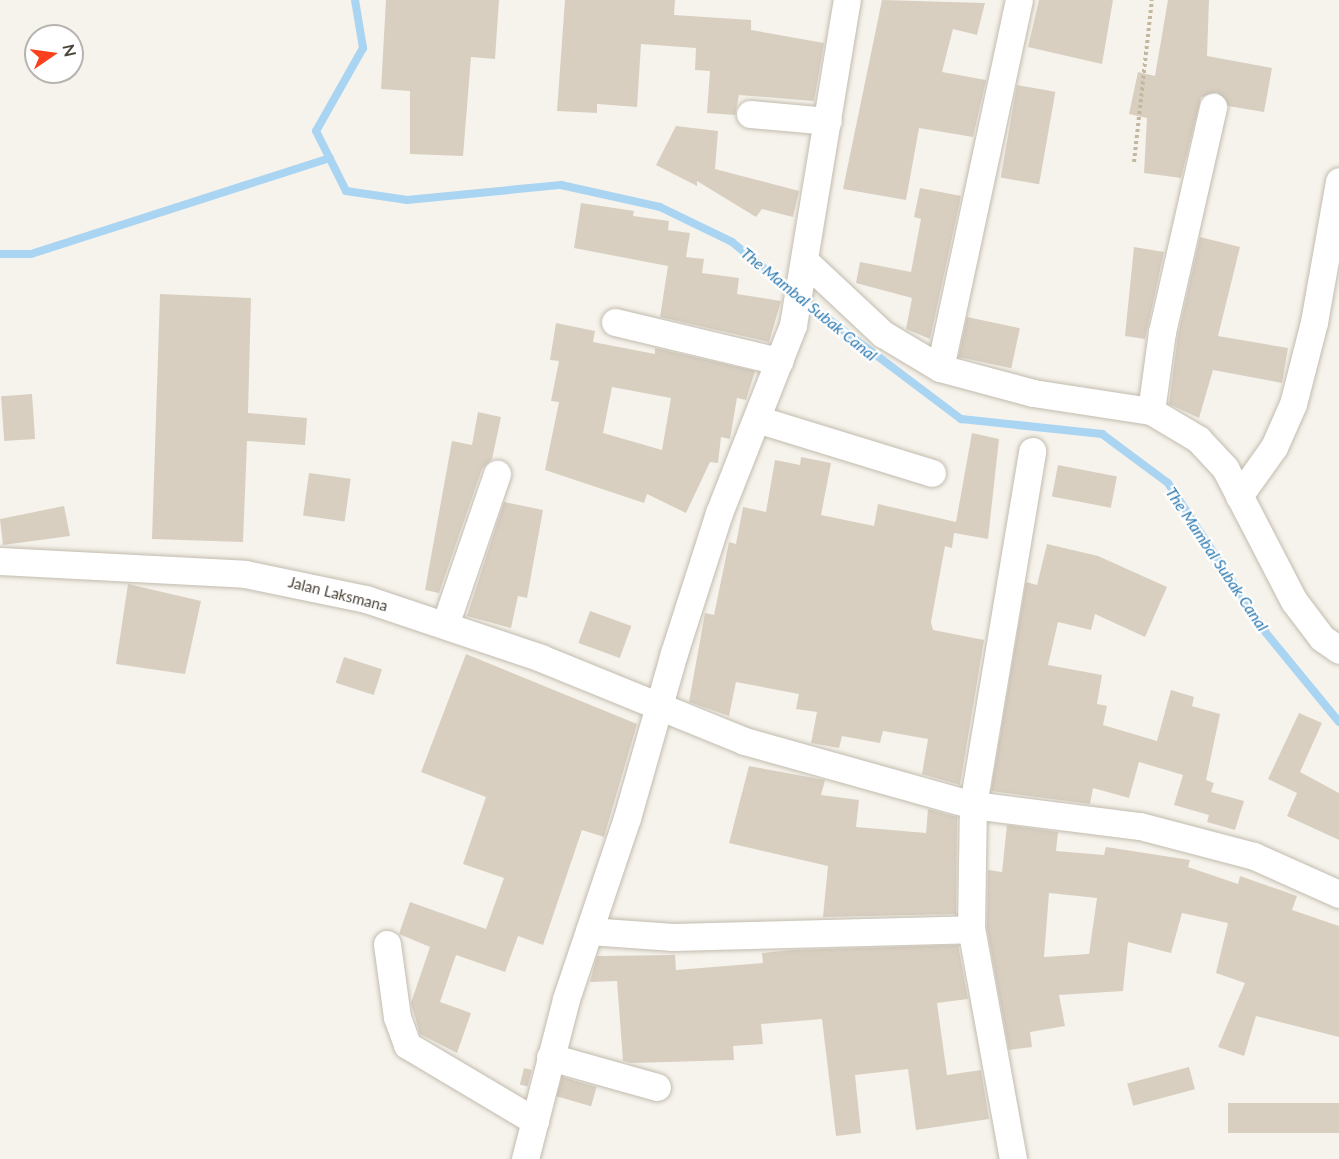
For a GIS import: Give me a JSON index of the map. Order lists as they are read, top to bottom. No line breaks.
{"streets":{"street":["Jalan Laksmana"]},"water":["The Mambal Subak Canal"],"north":"right"}
